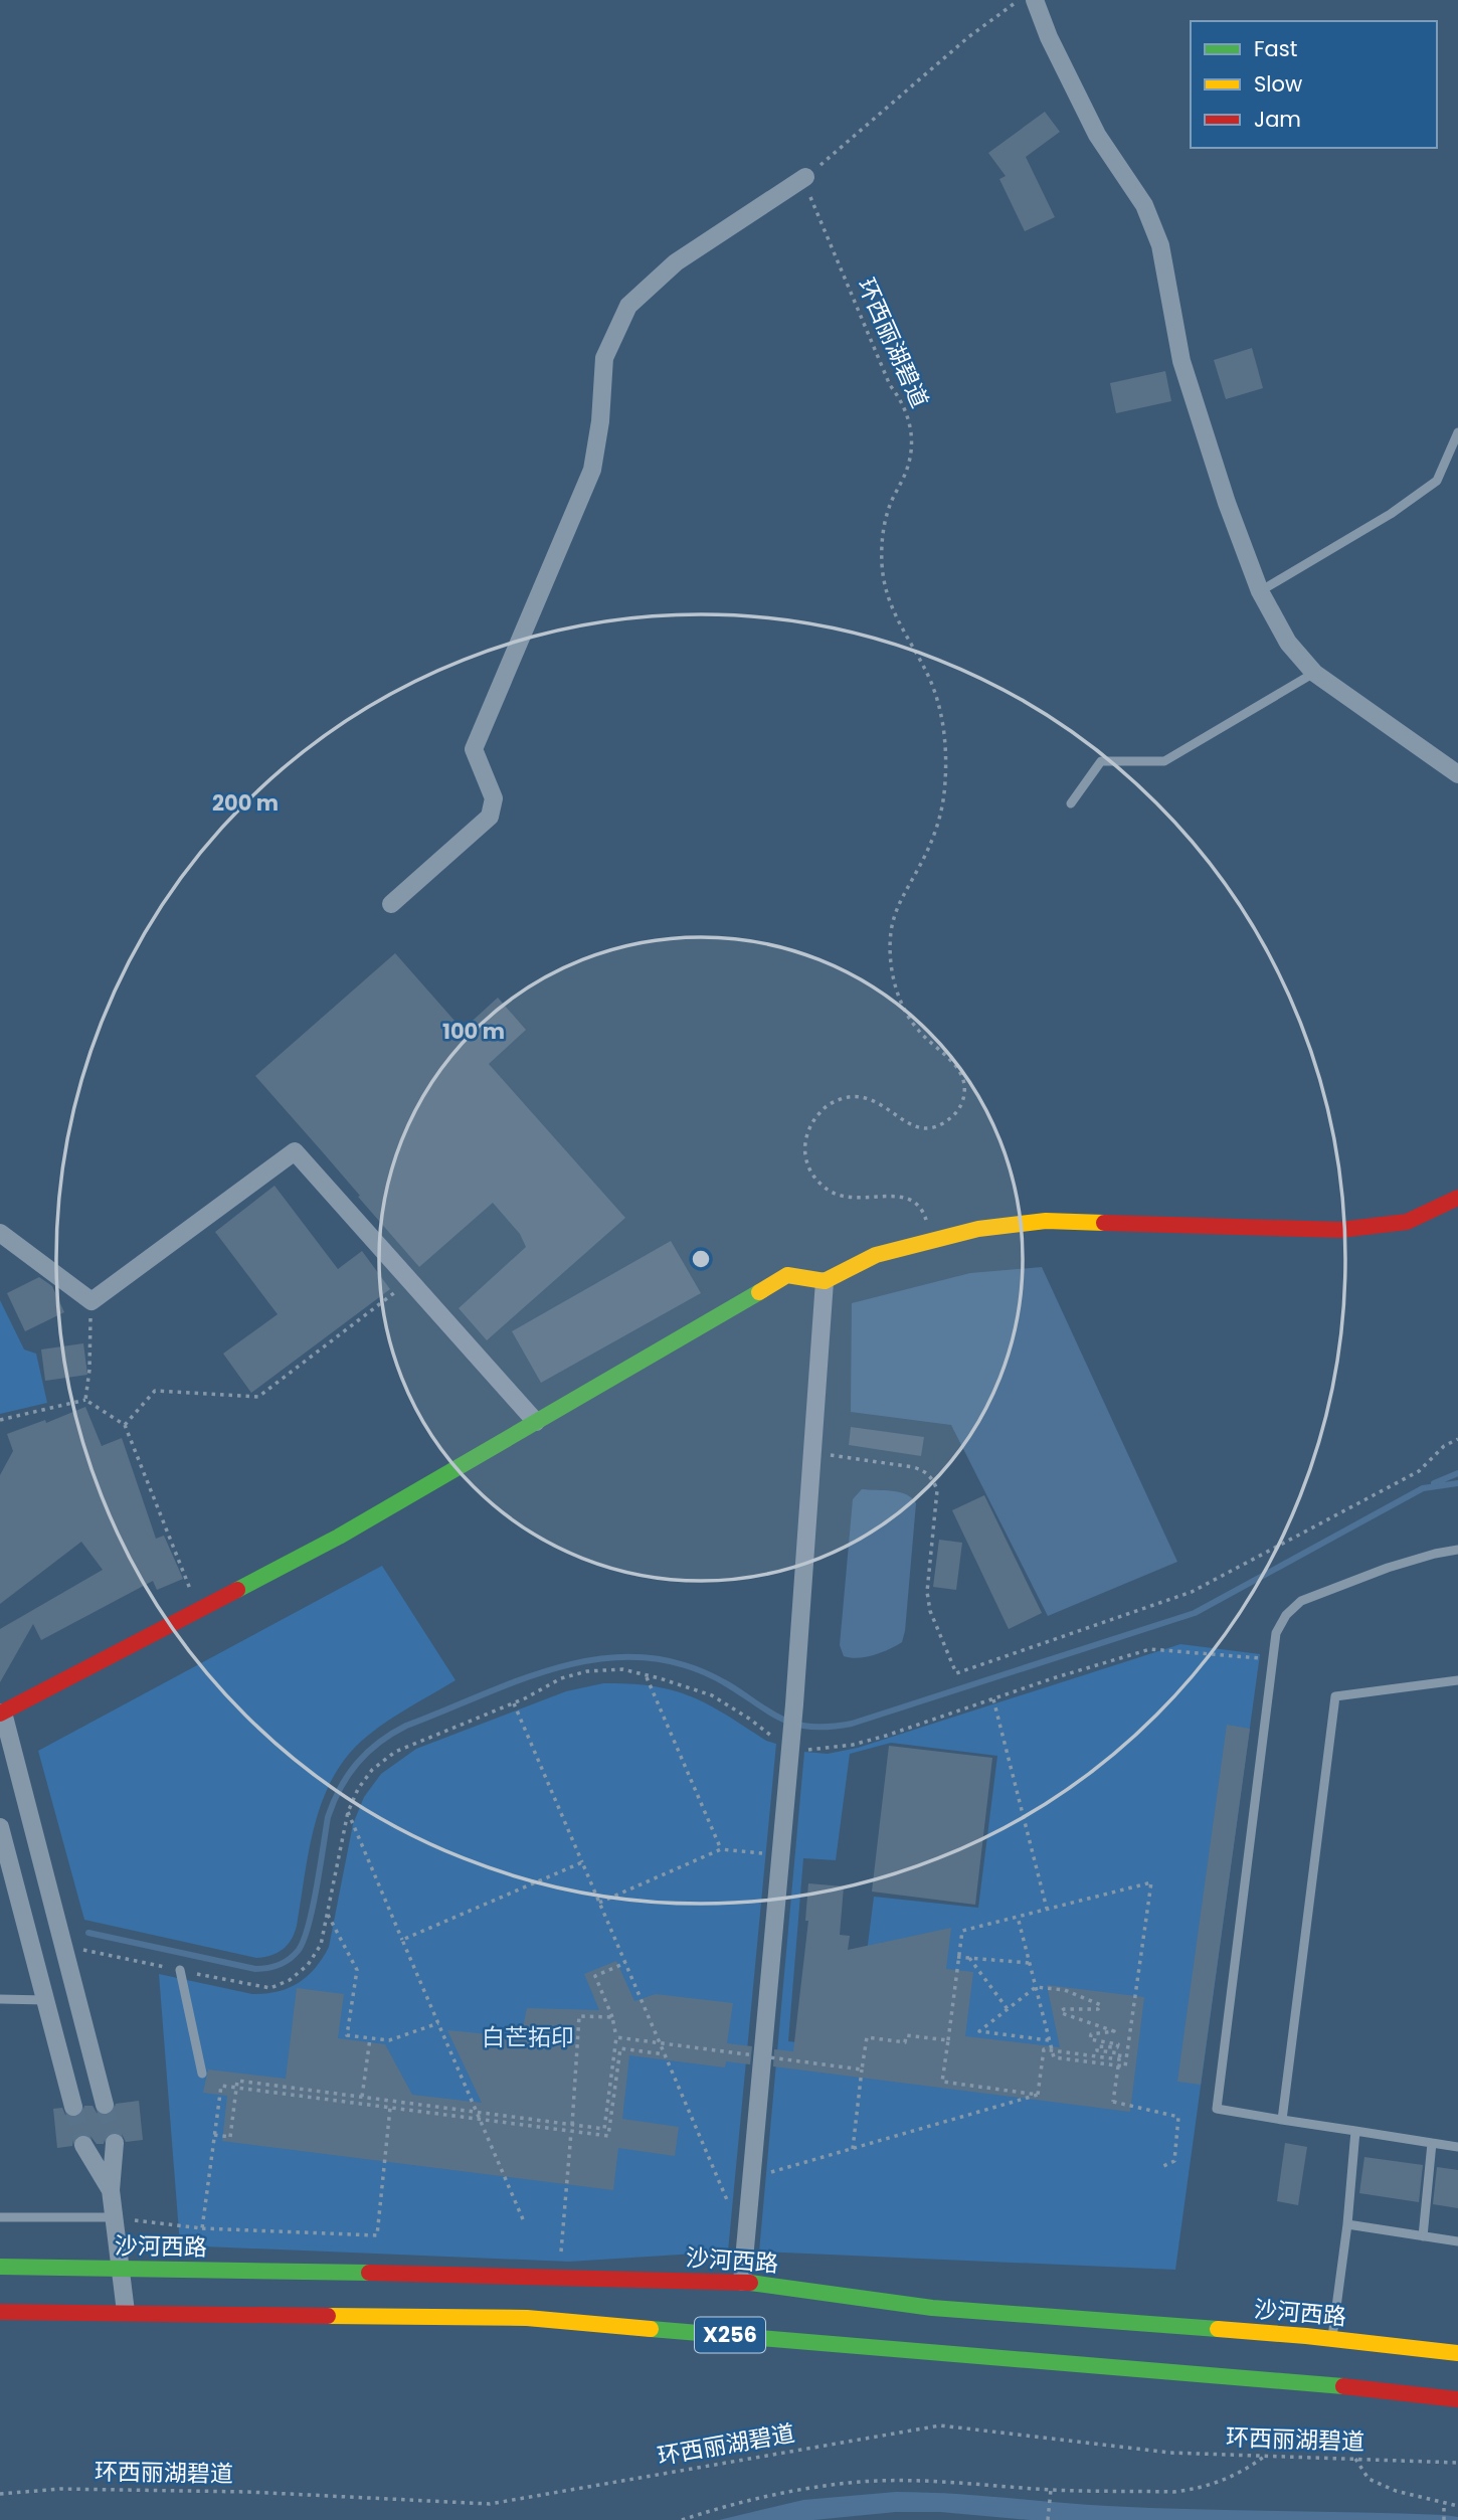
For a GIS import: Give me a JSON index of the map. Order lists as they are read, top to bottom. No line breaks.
{"streets":{"main road":["沙河西路","X256"],"path":["环西丽湖碧道"]},"parks":["白芒拓印"],"legend":["Fast","Slow","Jam"],"rings":["200 m","100 m"]}
